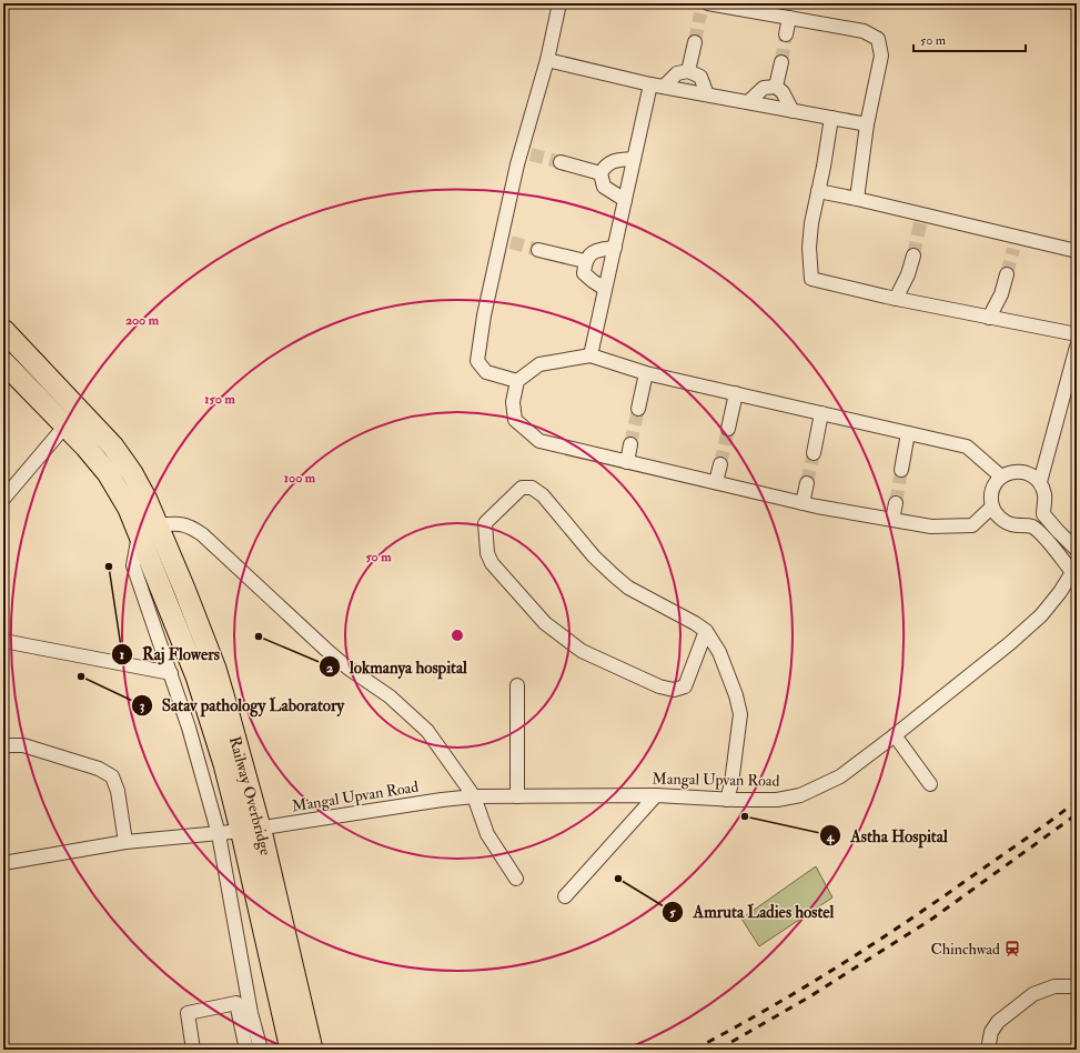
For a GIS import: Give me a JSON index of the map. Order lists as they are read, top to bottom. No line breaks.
{"streets":{"main road":["Railway Overbridge"],"street":["Mangal Upvan Road"]},"places":{"other":["Raj Flowers","lokmanya hospital","Satav pathology Laboratory","Astha Hospital","Amruta Ladies hostel"],"station":["Chinchwad"]},"scale_bar":"50 m","rings":["200 m","150 m","100 m","50 m"]}
